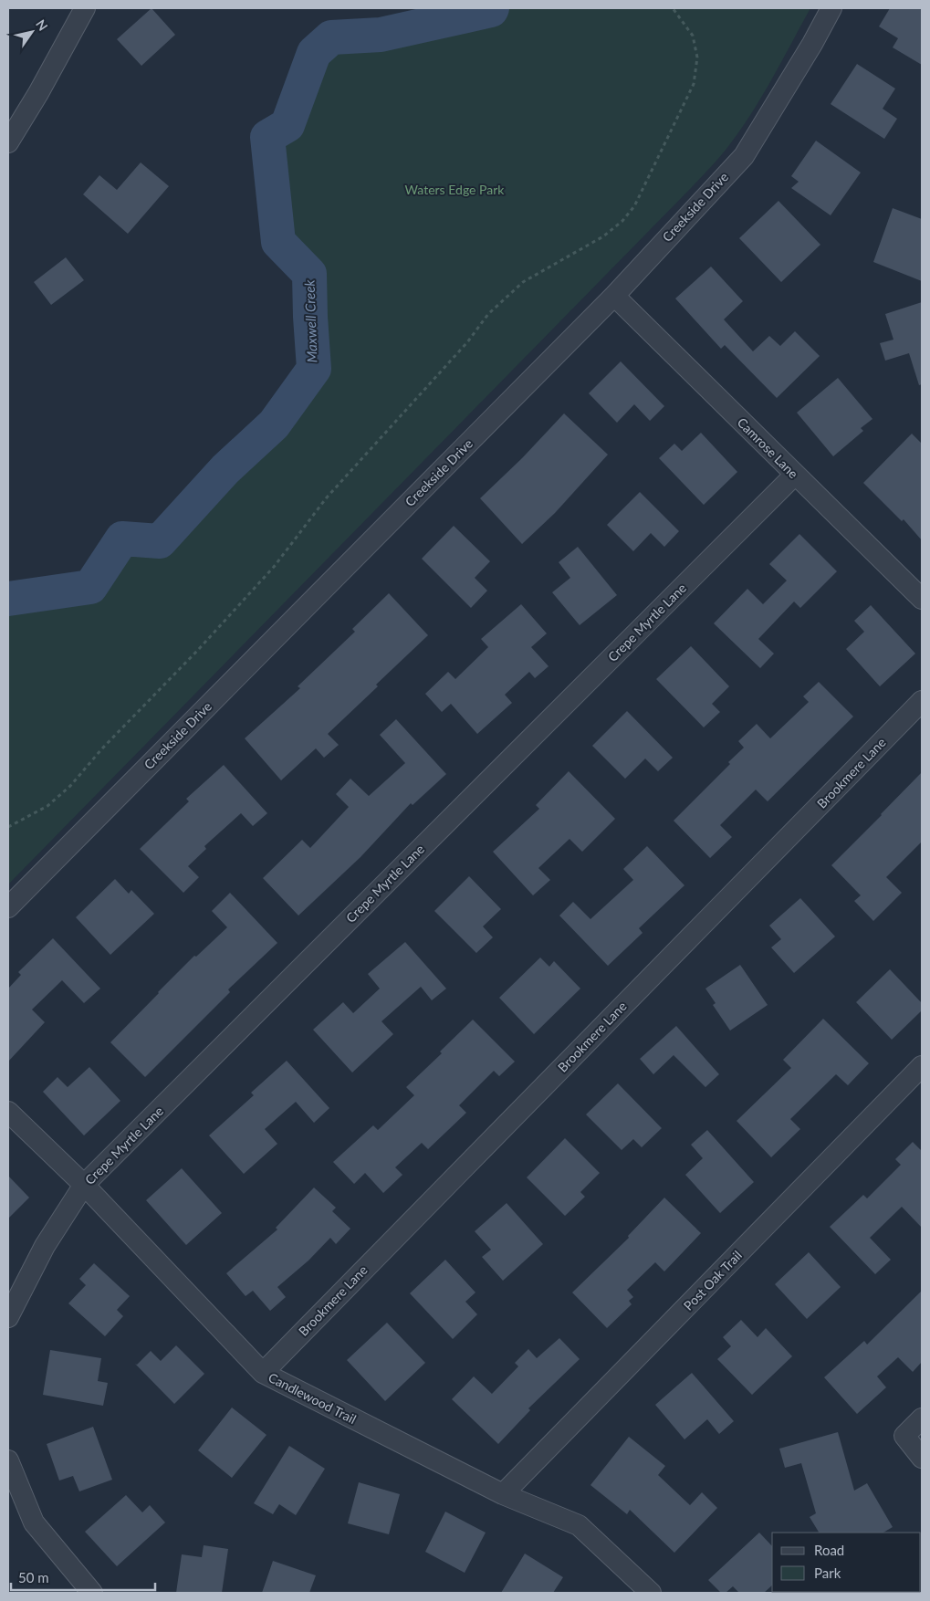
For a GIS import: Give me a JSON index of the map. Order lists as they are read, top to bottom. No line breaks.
{"streets":{"street":["Creekside Drive","Camrose Lane","Crepe Myrtle Lane","Brookmere Lane","Post Oak Trail","Candlewood Trail"]},"crossings":[["Creekside Drive","Camrose Lane"],["Camrose Lane","Crepe Myrtle Lane"],["Crepe Myrtle Lane","Candlewood Trail"],["Brookmere Lane","Candlewood Trail"],["Post Oak Trail","Candlewood Trail"]],"water":["Maxwell Creek"],"parks":["Waters Edge Park"],"legend":["Road","Park"],"scale_bar":"50 m","north":"top right"}
